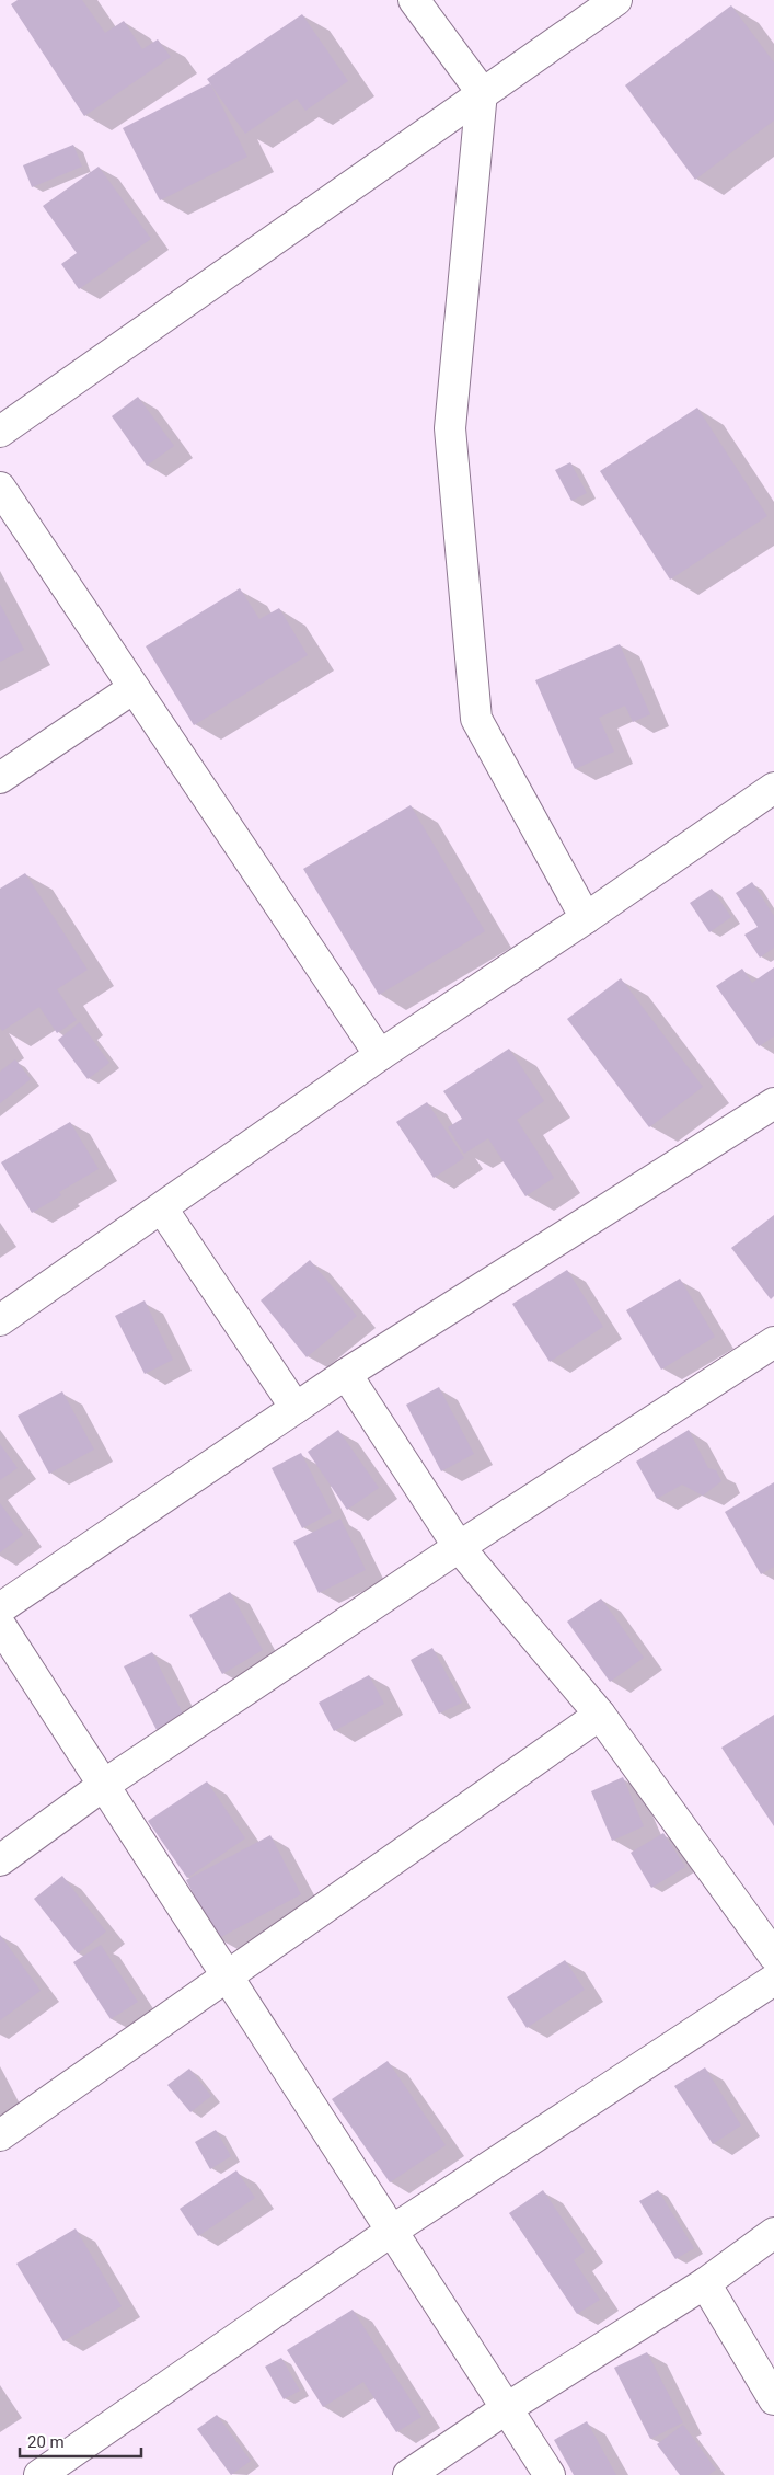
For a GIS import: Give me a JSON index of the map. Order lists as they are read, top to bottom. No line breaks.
{"scale_bar":"20 m"}
